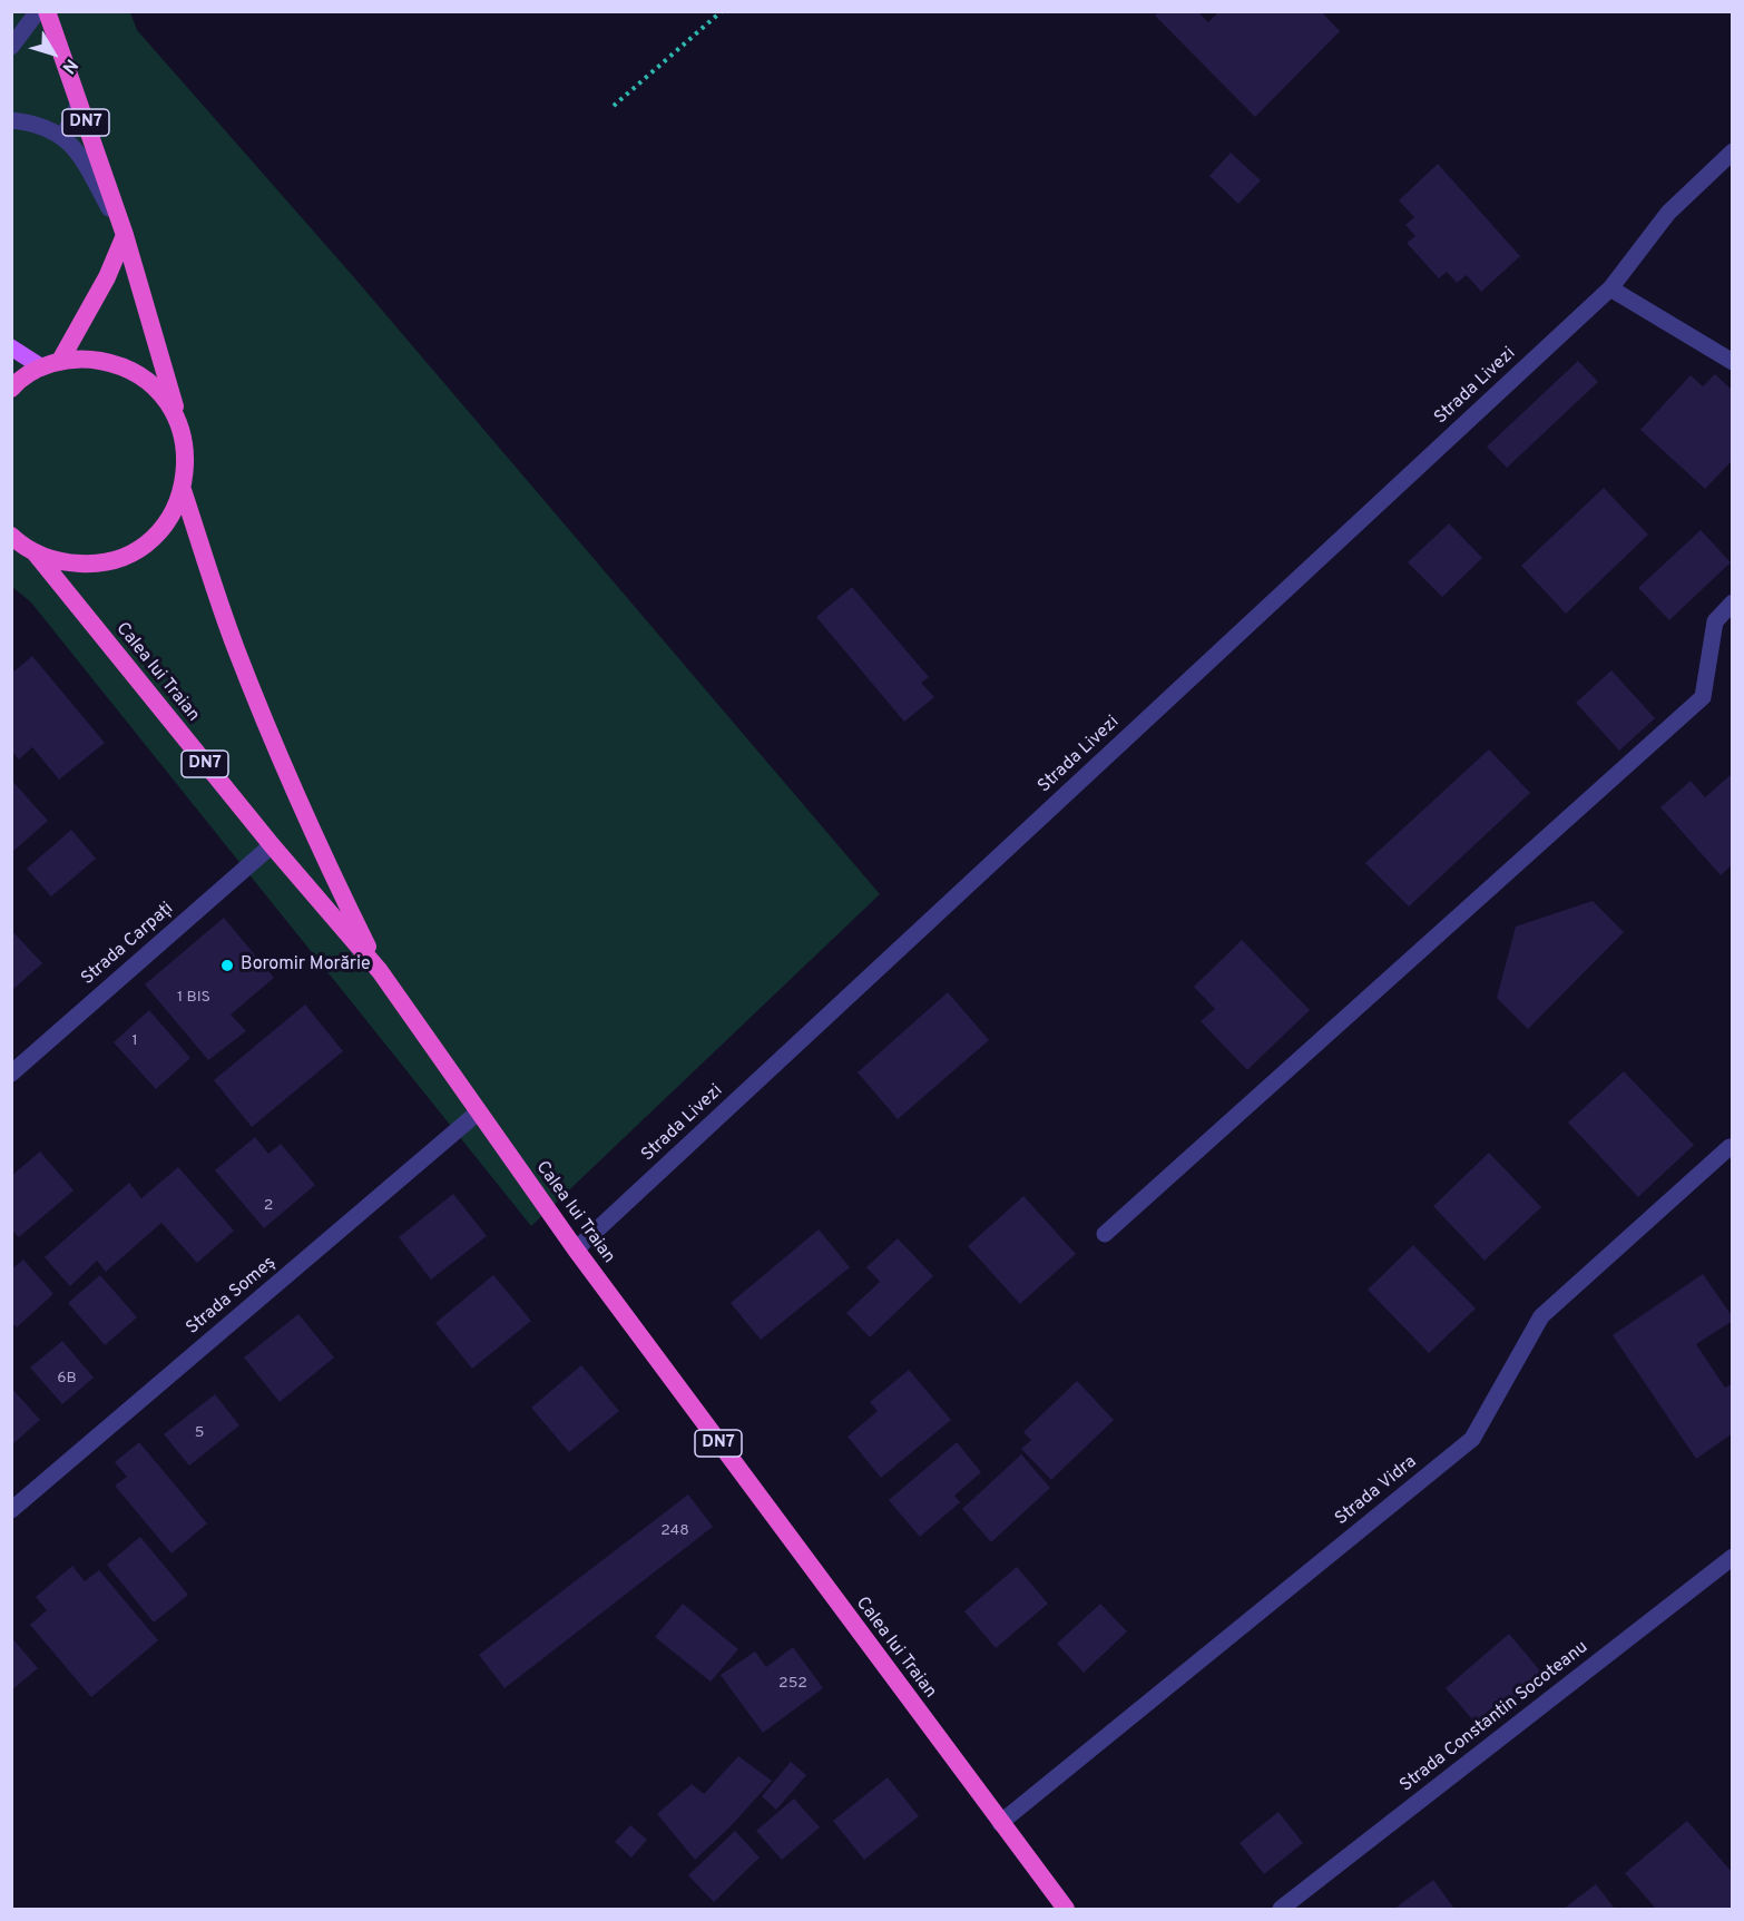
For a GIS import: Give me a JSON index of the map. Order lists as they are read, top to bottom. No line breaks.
{"streets":{"highway":["DN7","Calea lui Traian"],"street":["Strada Livezi","Strada Carpați","Strada Someș","Strada Vidra","Strada Constantin Socoteanu"]},"crossings":[["DN7","Calea lui Traian"],["Strada Livezi","Calea lui Traian"],["Calea lui Traian","Strada Carpați"],["Calea lui Traian","Strada Someș"],["Calea lui Traian","Strada Vidra"]],"places":["Boromir Morărie"],"house_numbers":["1 BIS","1","2","6B","5","248","252"],"north":"bottom right"}
